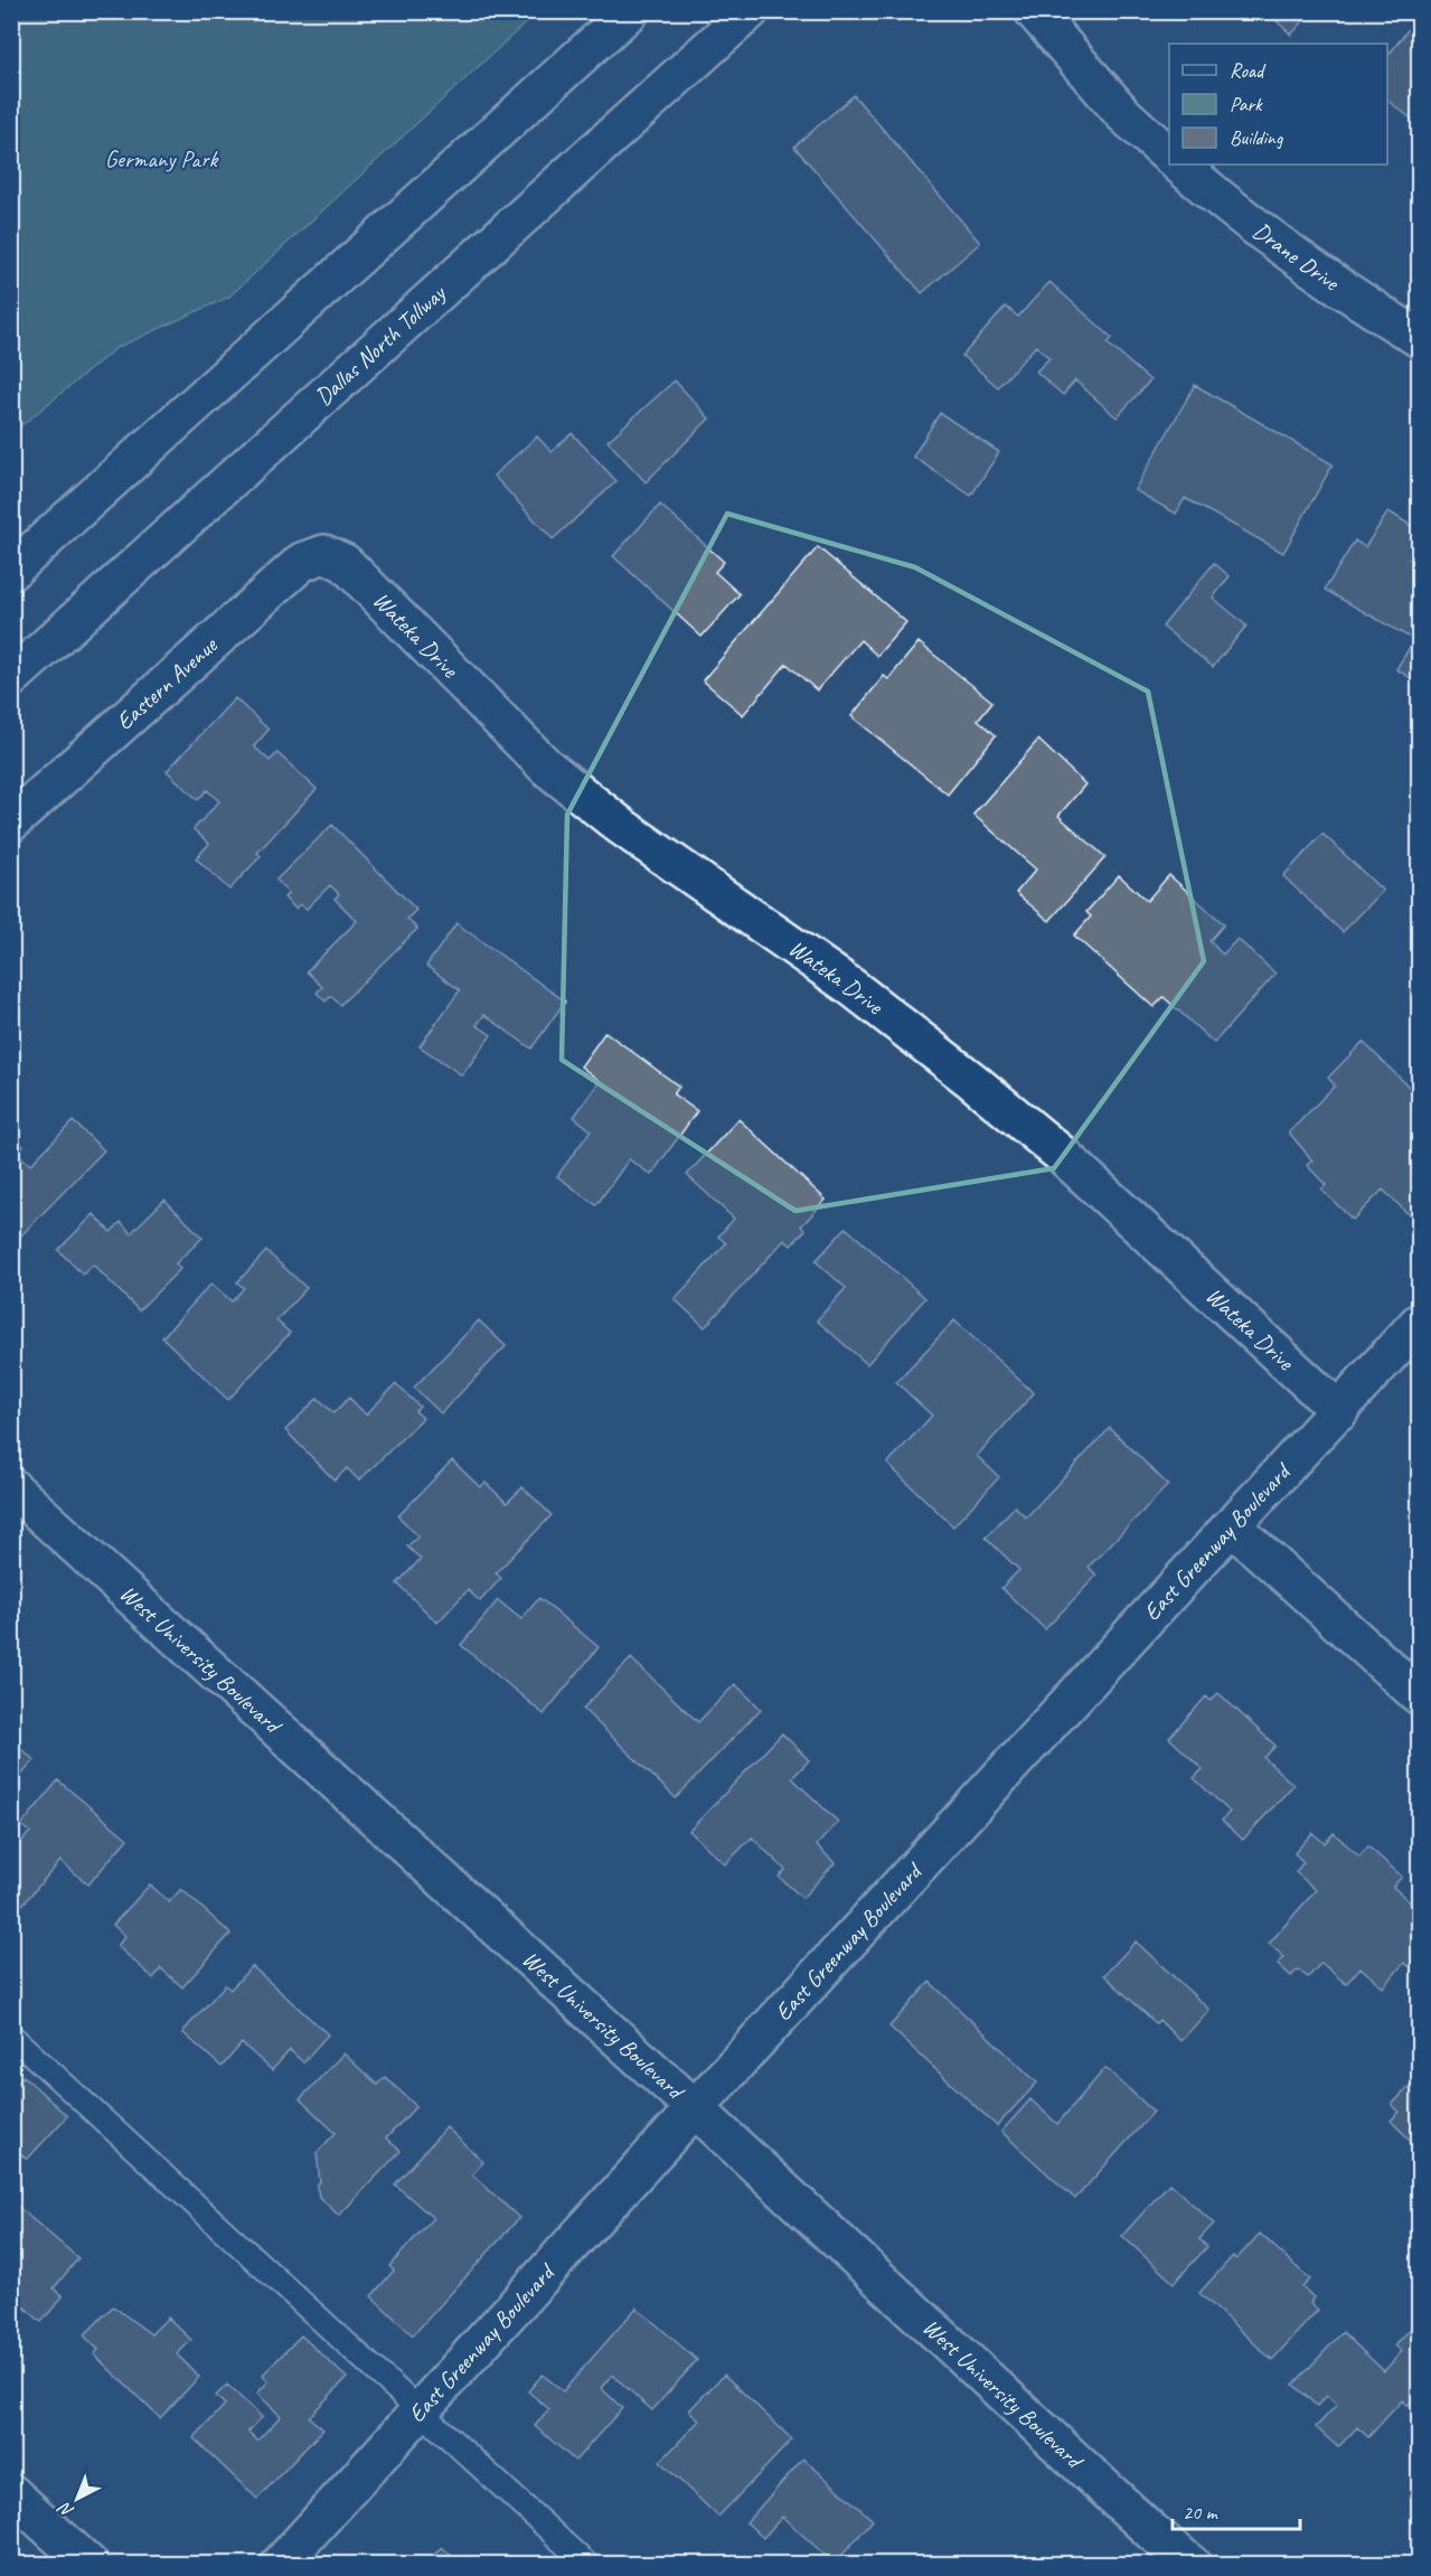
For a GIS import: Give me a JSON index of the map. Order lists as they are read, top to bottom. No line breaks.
{"streets":{"main road":["Drane Drive","Dallas North Tollway","Wateka Drive","Eastern Avenue","East Greenway Boulevard","West University Boulevard"]},"crossings":[["Wateka Drive","Eastern Avenue"],["Wateka Drive","East Greenway Boulevard"],["East Greenway Boulevard","West University Boulevard"]],"parks":["Germany Park"],"legend":["Road","Park","Building"],"scale_bar":"20 m","north":"bottom left"}
